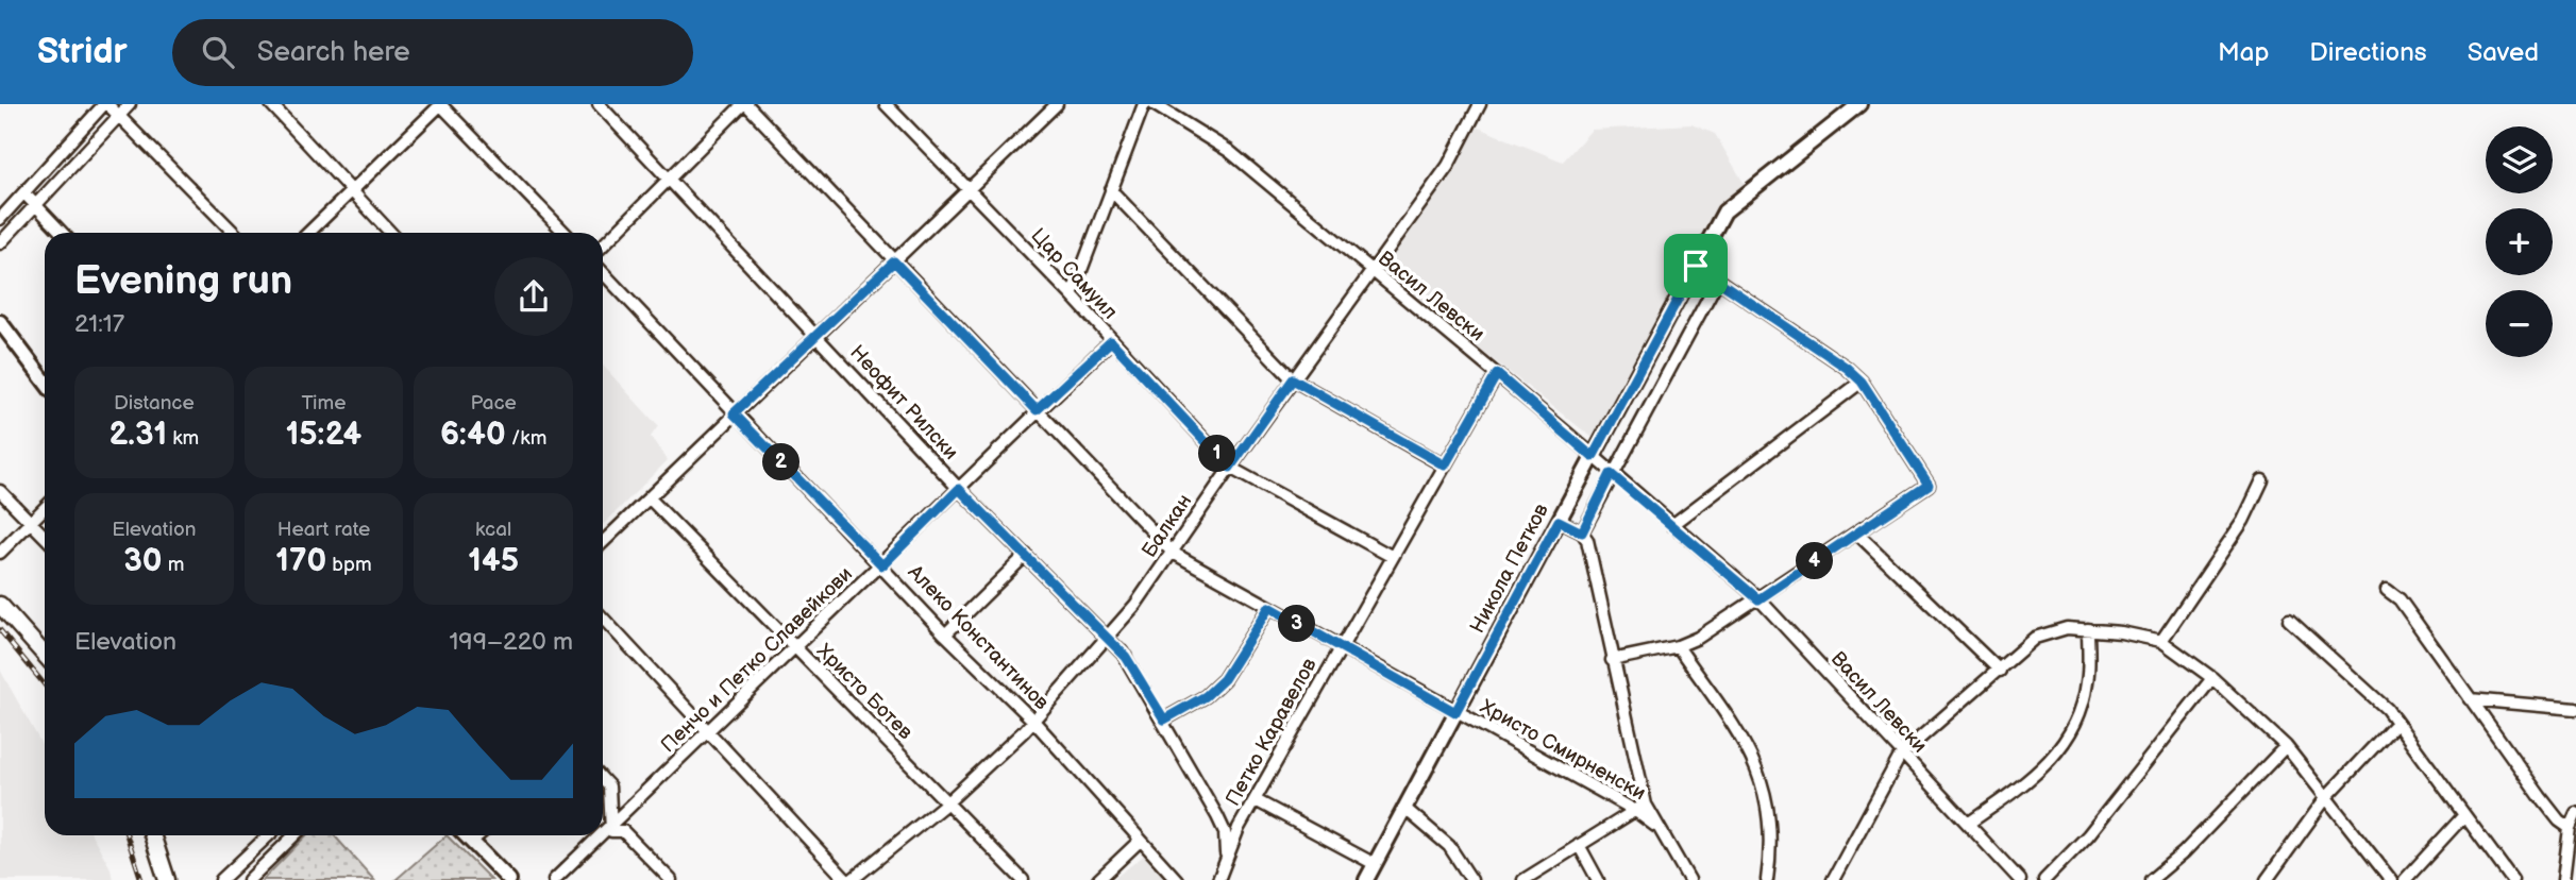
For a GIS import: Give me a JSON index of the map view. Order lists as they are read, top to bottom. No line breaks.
{"streets":{"street":["Цар Самуил","Васил Левски","Неофит Рилски","Балкан","Никола Петков","Алеко Константинов","Пенчо и Петко Славейкови","Христо Ботев","Петко Каравелов","Христо Смирненски"]},"crossings":[["Цар Самуил","Балкан"],["Цар Самуил","Пенчо и Петко Славейкови"],["Цар Самуил","Петко Каравелов"],["Васил Левски","Балкан"],["Васил Левски","Никола Петков"],["Васил Левски","Петко Каравелов"],["Неофит Рилски","Балкан"],["Неофит Рилски","Пенчо и Петко Славейкови"],["Неофит Рилски","Петко Каравелов"],["Балкан","Алеко Константинов"],["Балкан","Христо Ботев"],["Балкан","Христо Смирненски"],["Никола Петков","Христо Смирненски"],["Алеко Константинов","Пенчо и Петко Славейкови"],["Пенчо и Петко Славейкови","Христо Ботев"],["Пенчо и Петко Славейкови","Христо Смирненски"],["Петко Каравелов","Христо Смирненски"]],"page":{"header":"Stridr","search":"Search here","nav":["Map","Directions","Saved"],"map_buttons":["+","−"],"heading":["Evening run","21:17"],"stats":[["Distance","2.31 km"],["Time","15:24"],["Pace","6:40 /km"],["Elevation","30 m"],["Heart rate","170 bpm"],["kcal","145"]],"pins":["1","2","4","3"],"chart":["Elevation","199–220 m"]}}
